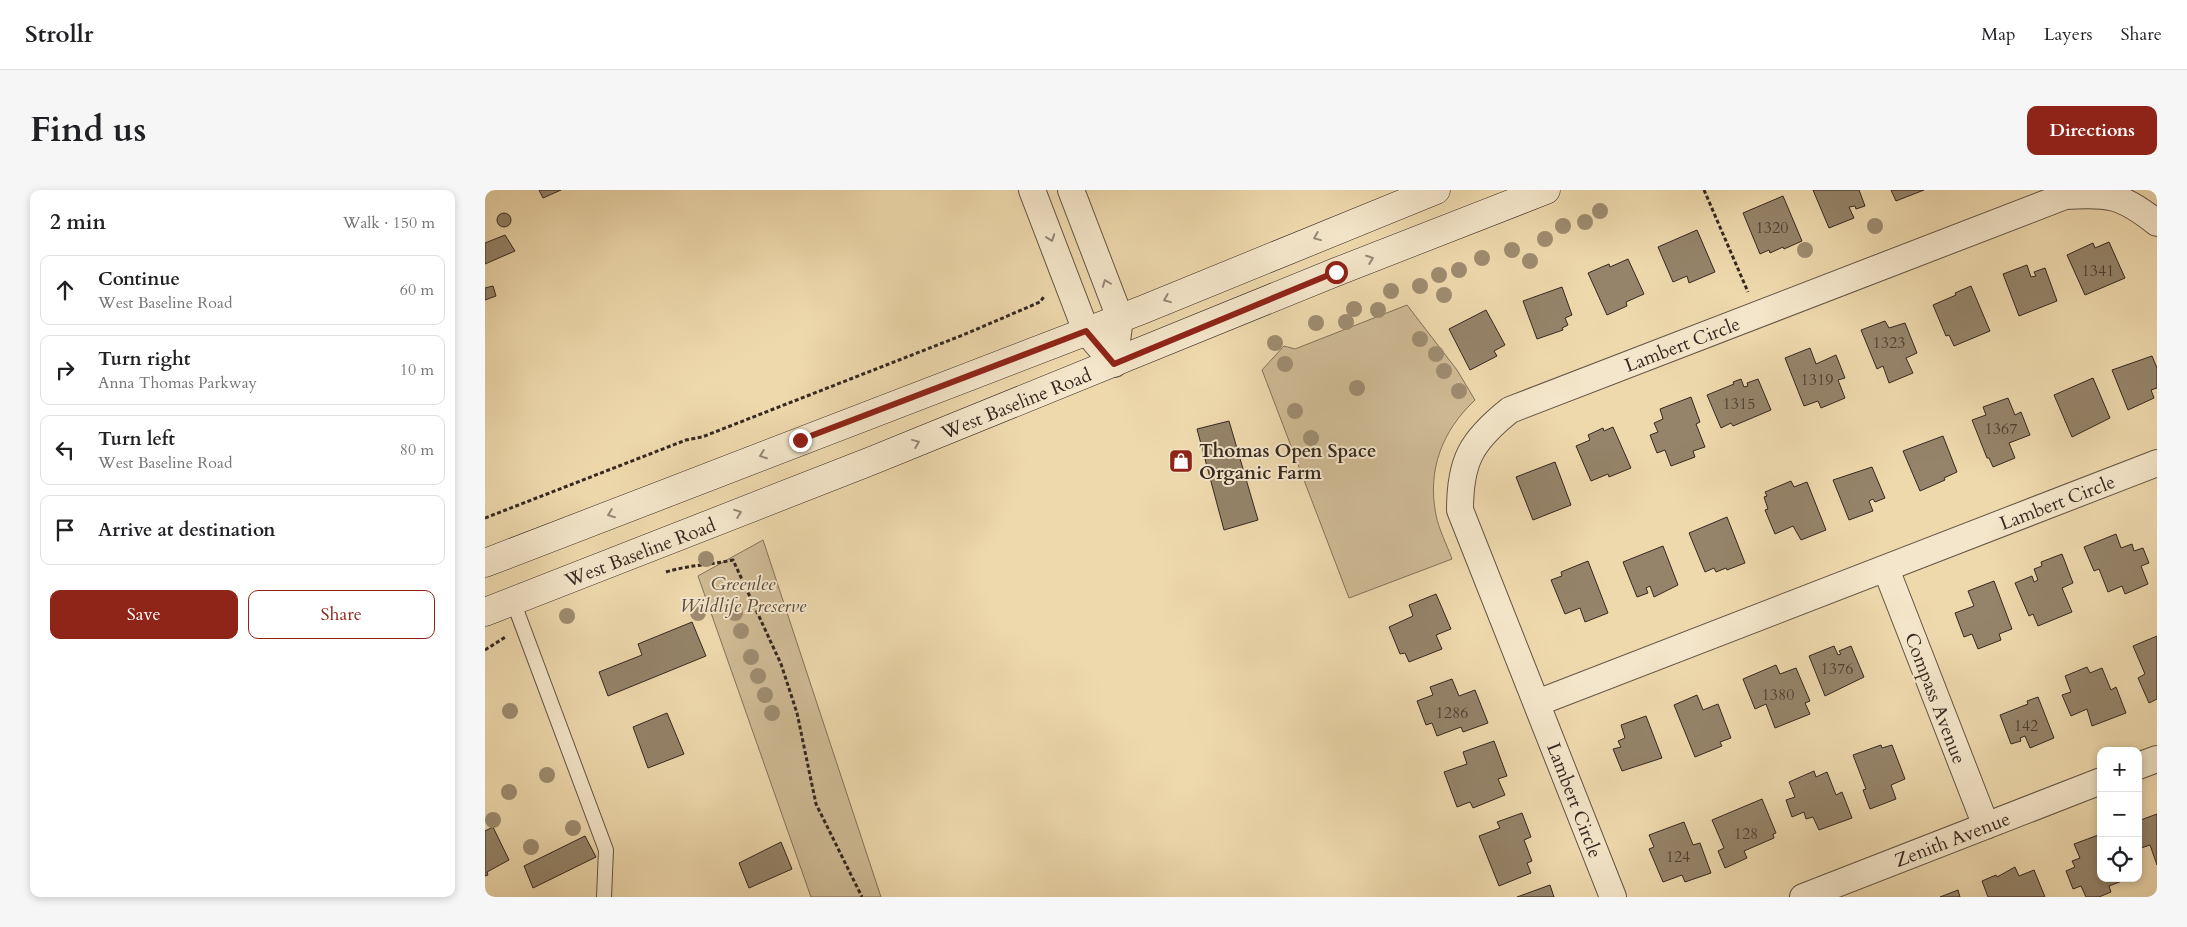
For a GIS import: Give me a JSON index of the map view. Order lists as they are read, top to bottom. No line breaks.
{"streets":{"main road":["West Baseline Road"],"street":["Lambert Circle","Compass Avenue","Zenith Avenue"]},"crossings":[["Lambert Circle","Compass Avenue"],["Compass Avenue","Zenith Avenue"]],"parks":["Greenlee Wildlife Preserve"],"places":{"shop":["Thomas Open Space Organic Farm"]},"house_numbers":["1320","1341","1323","1319","1315","1367","1376","1380","1286","142","128","124"],"page":{"header":"Strollr","nav":["Map","Layers","Share"],"title":"Find us","buttons":["Directions",["Save","Share"]],"heading":["2 min","Walk · 150 m"],"list":[["Continue","West Baseline Road","60 m"],["Turn right","Anna Thomas Parkway","10 m"],["Turn left","West Baseline Road","80 m"],"Arrive at destination"],"map_buttons":["+","−"]}}
